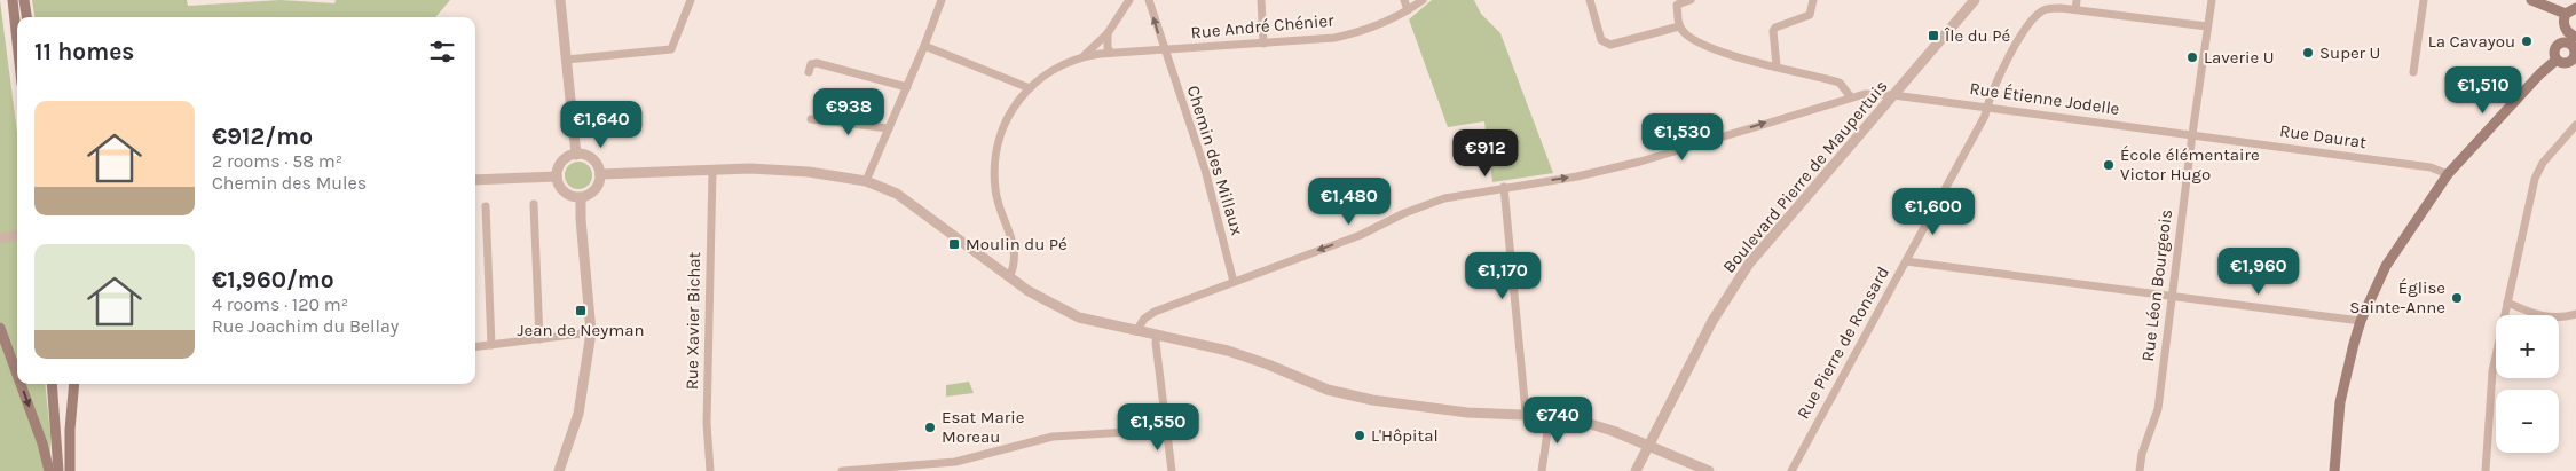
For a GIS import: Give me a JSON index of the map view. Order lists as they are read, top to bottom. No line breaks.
{"streets":{"street":["Rue André Chénier","Rue Étienne Jodelle","Rue Daurat","Chemin des Millaux","Boulevard Pierre de Maupertuis","Rue Léon Bourgeois","Rue Xavier Bichat","Rue Pierre de Ronsard"]},"crossings":[["Rue André Chénier","Chemin des Millaux"],["Rue Étienne Jodelle","Rue Daurat"],["Rue Étienne Jodelle","Chemin des Millaux"],["Rue Étienne Jodelle","Boulevard Pierre de Maupertuis"],["Rue Étienne Jodelle","Rue Léon Bourgeois"],["Rue Étienne Jodelle","Rue Pierre de Ronsard"],["Rue Daurat","Rue Léon Bourgeois"],["Rue Léon Bourgeois","Rue Pierre de Ronsard"]],"places":{"transit":["Île du Pé","Moulin du Pé","Jean de Neyman"],"other":["La Cavayou","Super U","Laverie U","École élémentaire Victor Hugo","Église Sainte-Anne","Esat Marie Moreau","L'Hôpital"]},"page":{"heading":"11 homes","price":["€1,510","€938","€1,640","€1,530","€912","€1,480","€1,600","€1,960","€1,170","€740","€1,550"],"list":[{"name":"€912/mo","note":"2 rooms · 58 m² · Chemin des Mules"},{"name":"€1,960/mo","note":"4 rooms · 120 m² · Rue Joachim du Bellay"}],"map_buttons":["+","−"]}}
